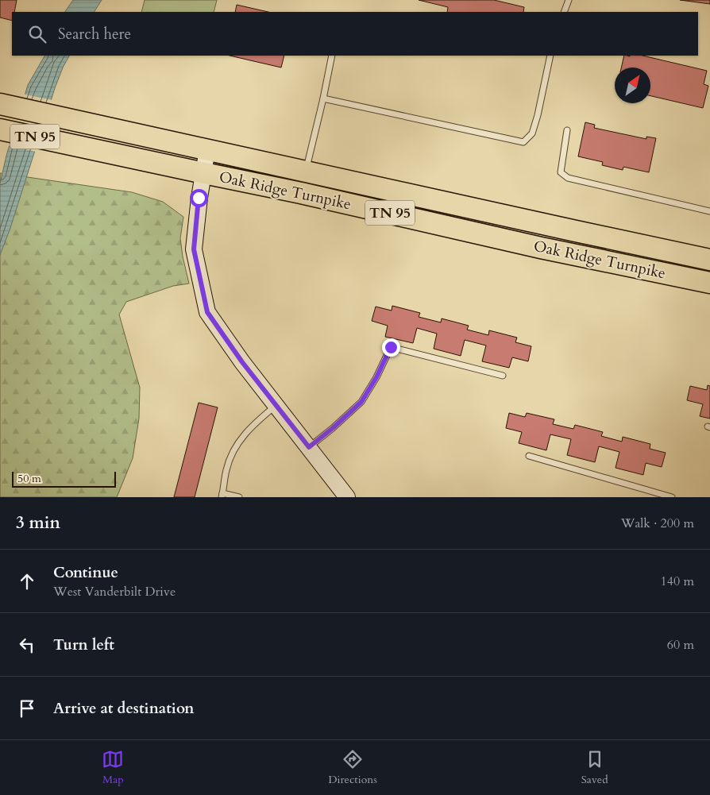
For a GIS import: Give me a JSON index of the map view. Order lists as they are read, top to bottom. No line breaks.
{"streets":{"highway":["TN 95","Oak Ridge Turnpike"]},"scale_bar":"50 m","north":"top right","page":{"search":"Search here","scale":"50 m","heading":["3 min","Walk · 200 m"],"list":[["Continue","West Vanderbilt Drive","140 m"],["Turn left","60 m"],"Arrive at destination"],"nav":["Map","Directions","Saved"]}}
